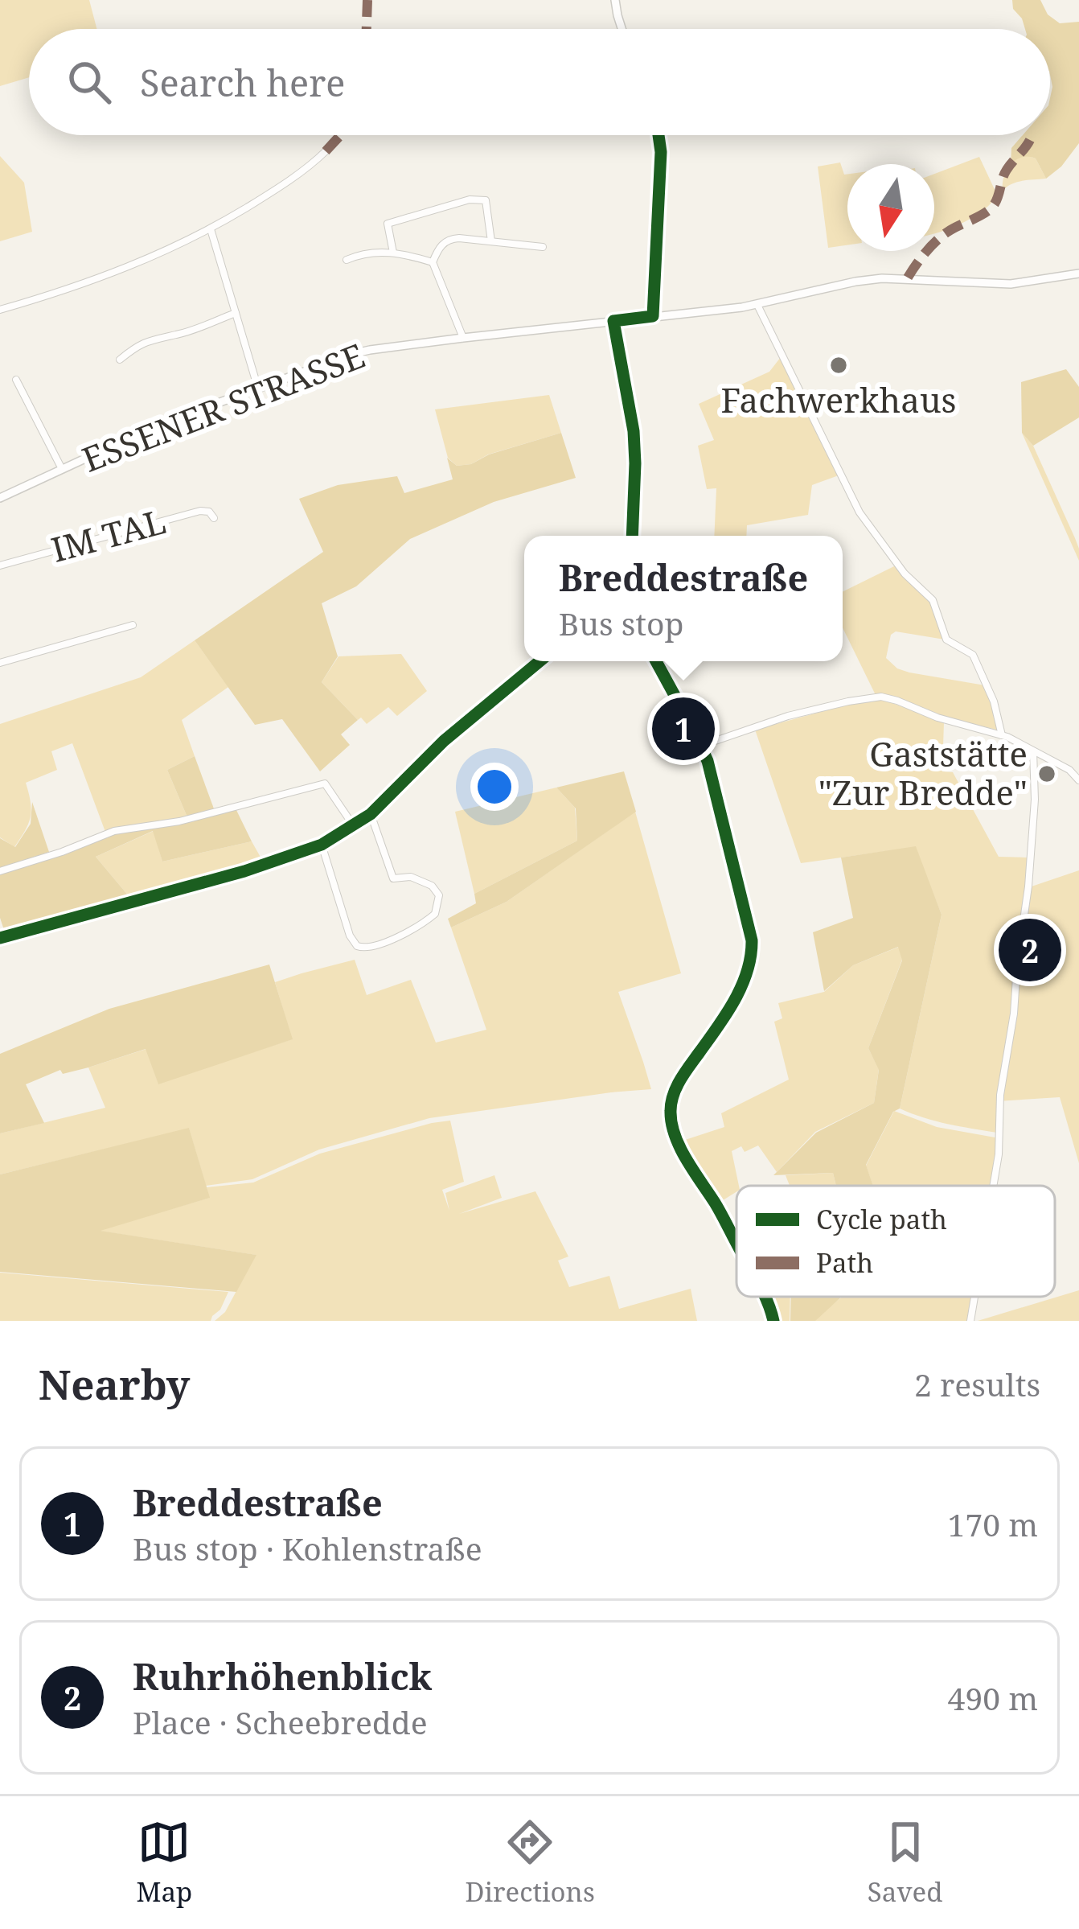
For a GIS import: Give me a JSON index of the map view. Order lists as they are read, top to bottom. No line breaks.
{"streets":{"street":["ESSENER STRASSE","IM TAL"]},"places":["Fachwerkhaus","Gaststätte \"Zur Bredde\""],"legend":["Cycle path","Path"],"north":"bottom","page":{"search":"Search here","popup":["Breddestraße","Bus stop"],"pins":["1","2"],"heading":["Nearby","2 results"],"list":[{"mark":"1","name":"Breddestraße","note":"Bus stop · Kohlenstraße","value":"170 m"},{"mark":"2","name":"Ruhrhöhenblick","note":"Place · Scheebredde","value":"490 m"}],"nav":["Map","Directions","Saved"]}}
